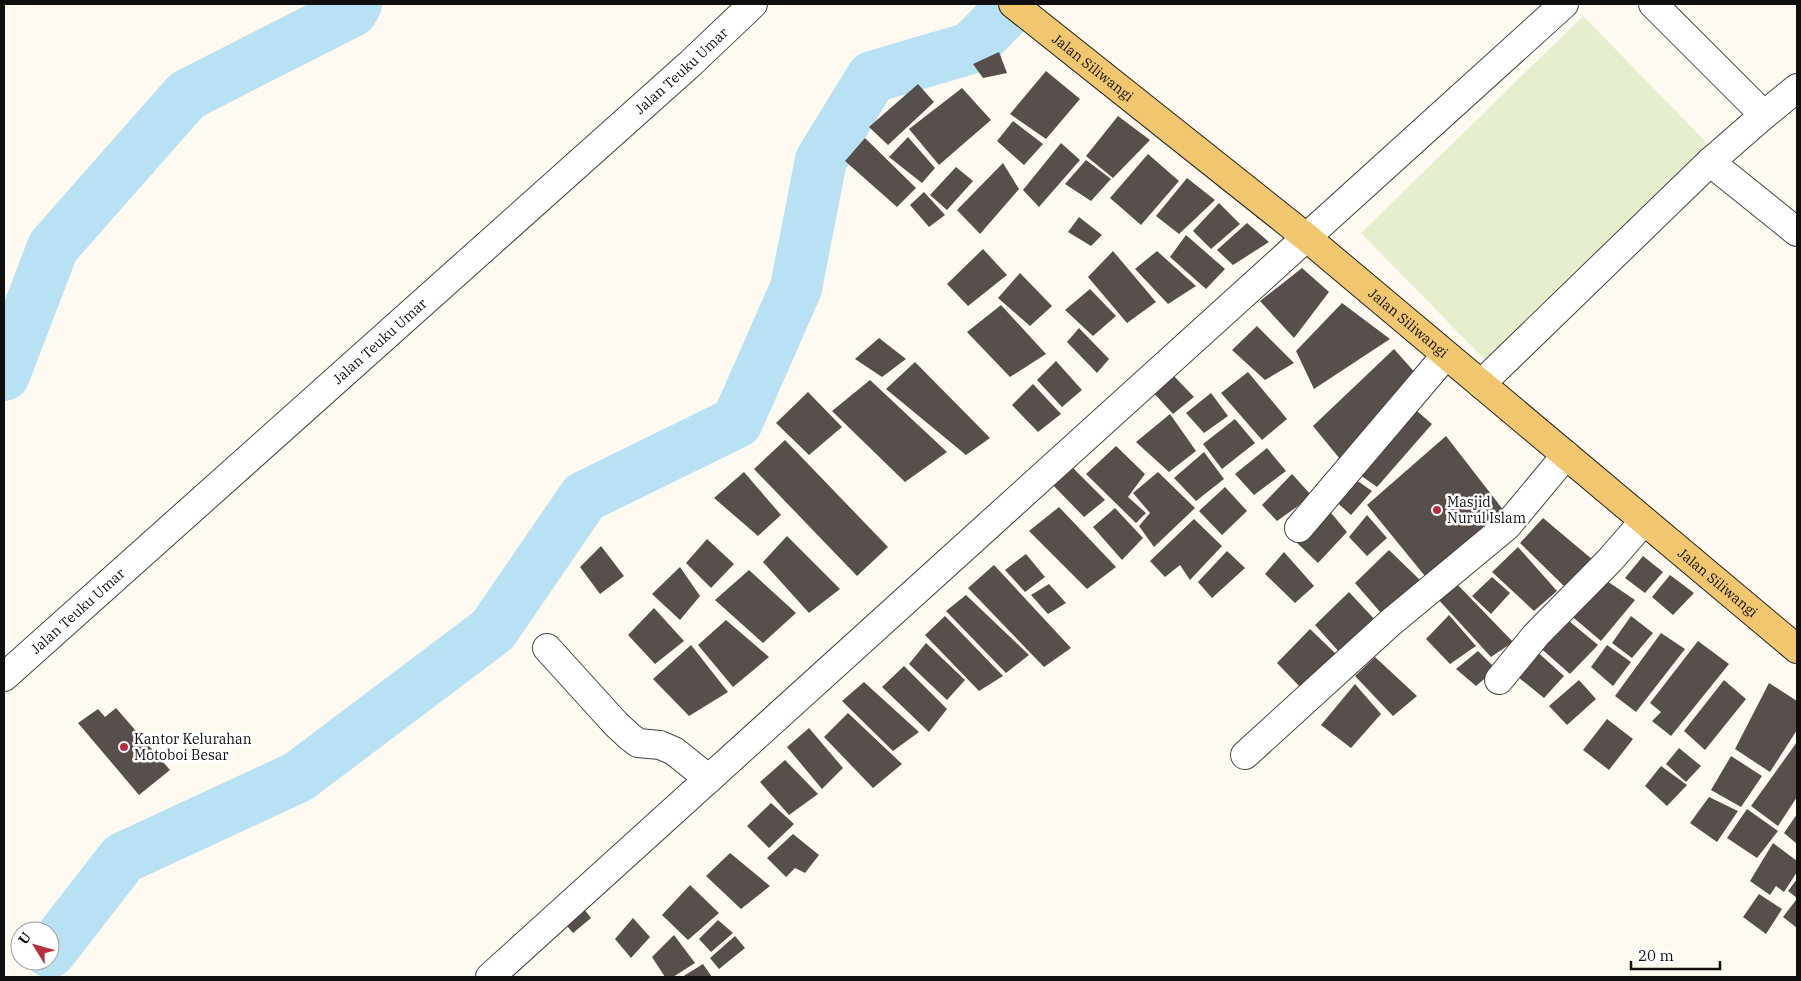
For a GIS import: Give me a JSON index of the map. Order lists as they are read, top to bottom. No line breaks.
{"streets":{"main road":["Jalan Siliwangi"],"street":["Jalan Teuku Umar"]},"places":["Masjid Nurul Islam","Kantor Kelurahan Motoboi Besar"],"scale_bar":"20 m","north":"top left"}
